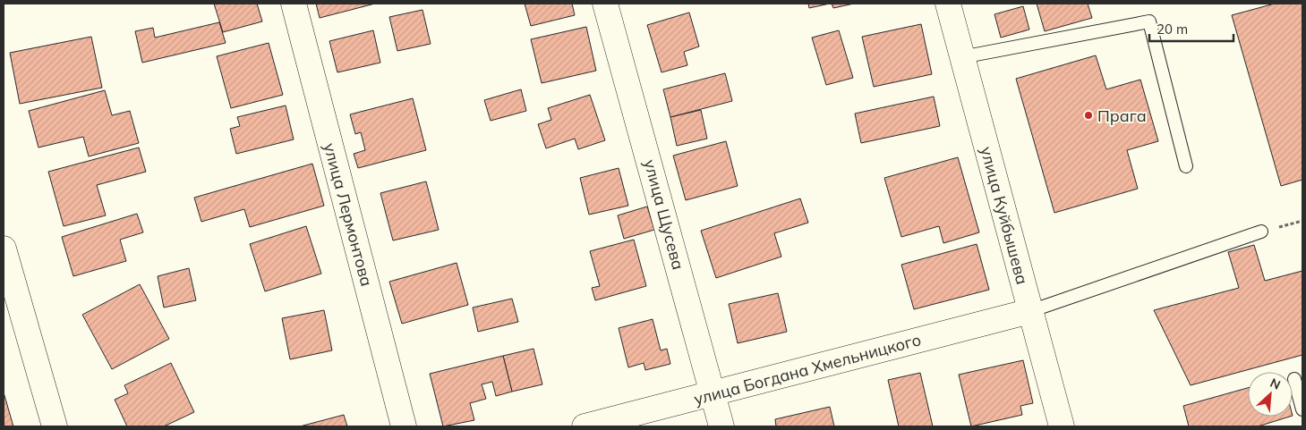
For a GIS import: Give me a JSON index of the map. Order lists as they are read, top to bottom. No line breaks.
{"streets":{"street":["улица Лермонтова","улица Щусева","улица Куйбышева","улица Богдана Хмельницкого"]},"crossings":[["улица Щусева","улица Богдана Хмельницкого"],["улица Куйбышева","улица Богдана Хмельницкого"]],"places":["Прага"],"scale_bar":"20 m","north":"top right"}
